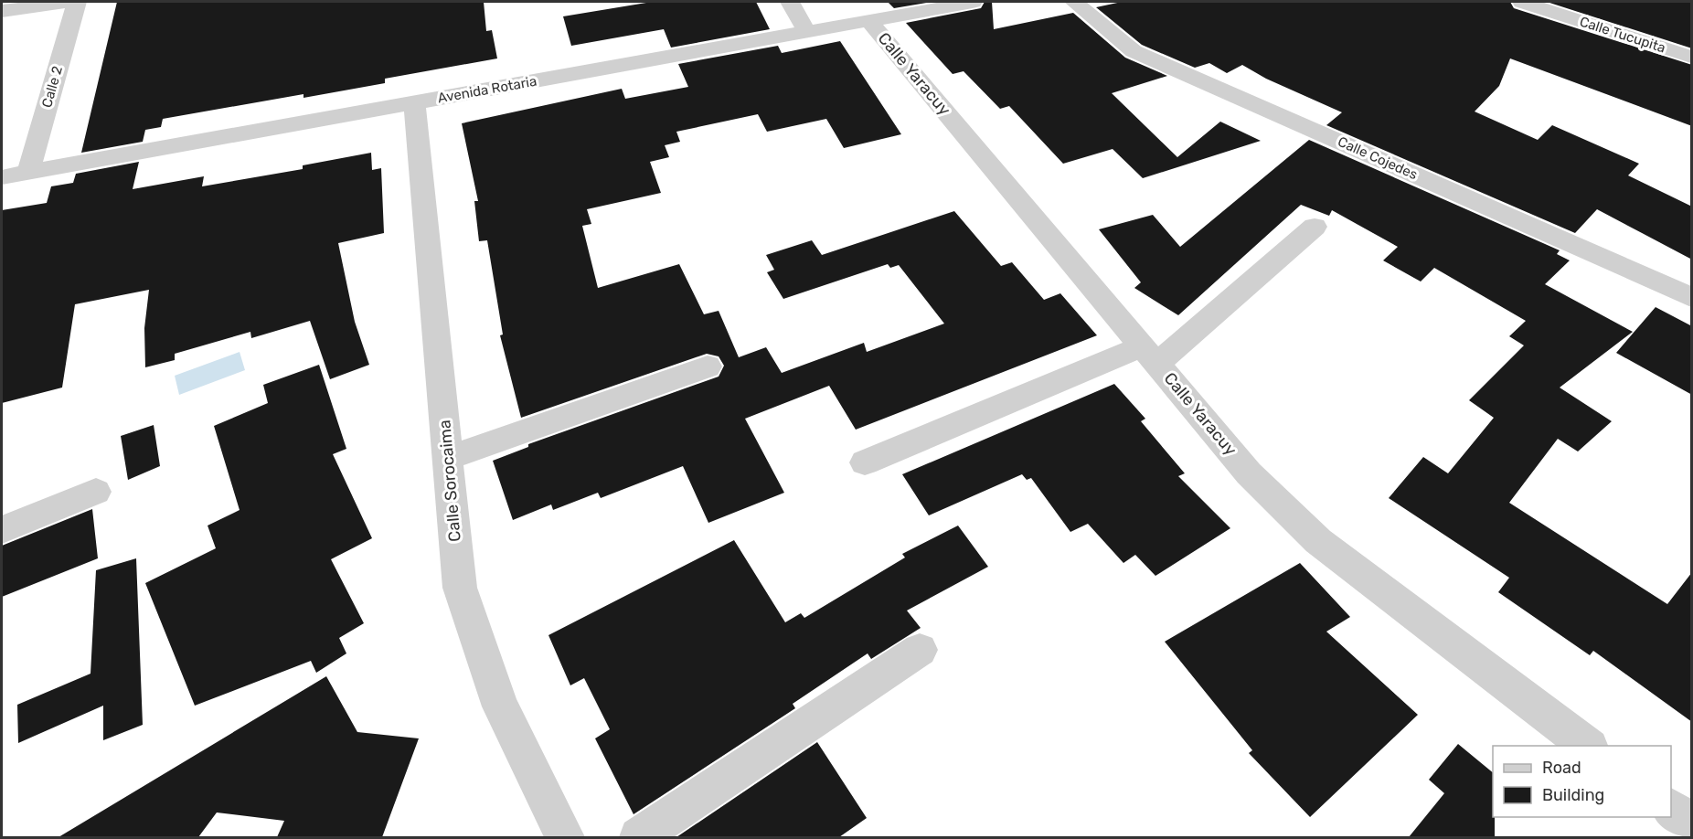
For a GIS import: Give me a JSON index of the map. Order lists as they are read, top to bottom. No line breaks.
{"streets":{"street":["Calle Tucupita","Calle Yaracuy","Calle 2","Avenida Rotaria","Calle Cojedes","Calle Sorocaima"]},"crossings":[["Calle Yaracuy","Avenida Rotaria"],["Calle 2","Avenida Rotaria"],["Avenida Rotaria","Calle Sorocaima"]],"legend":["Road","Building"]}
